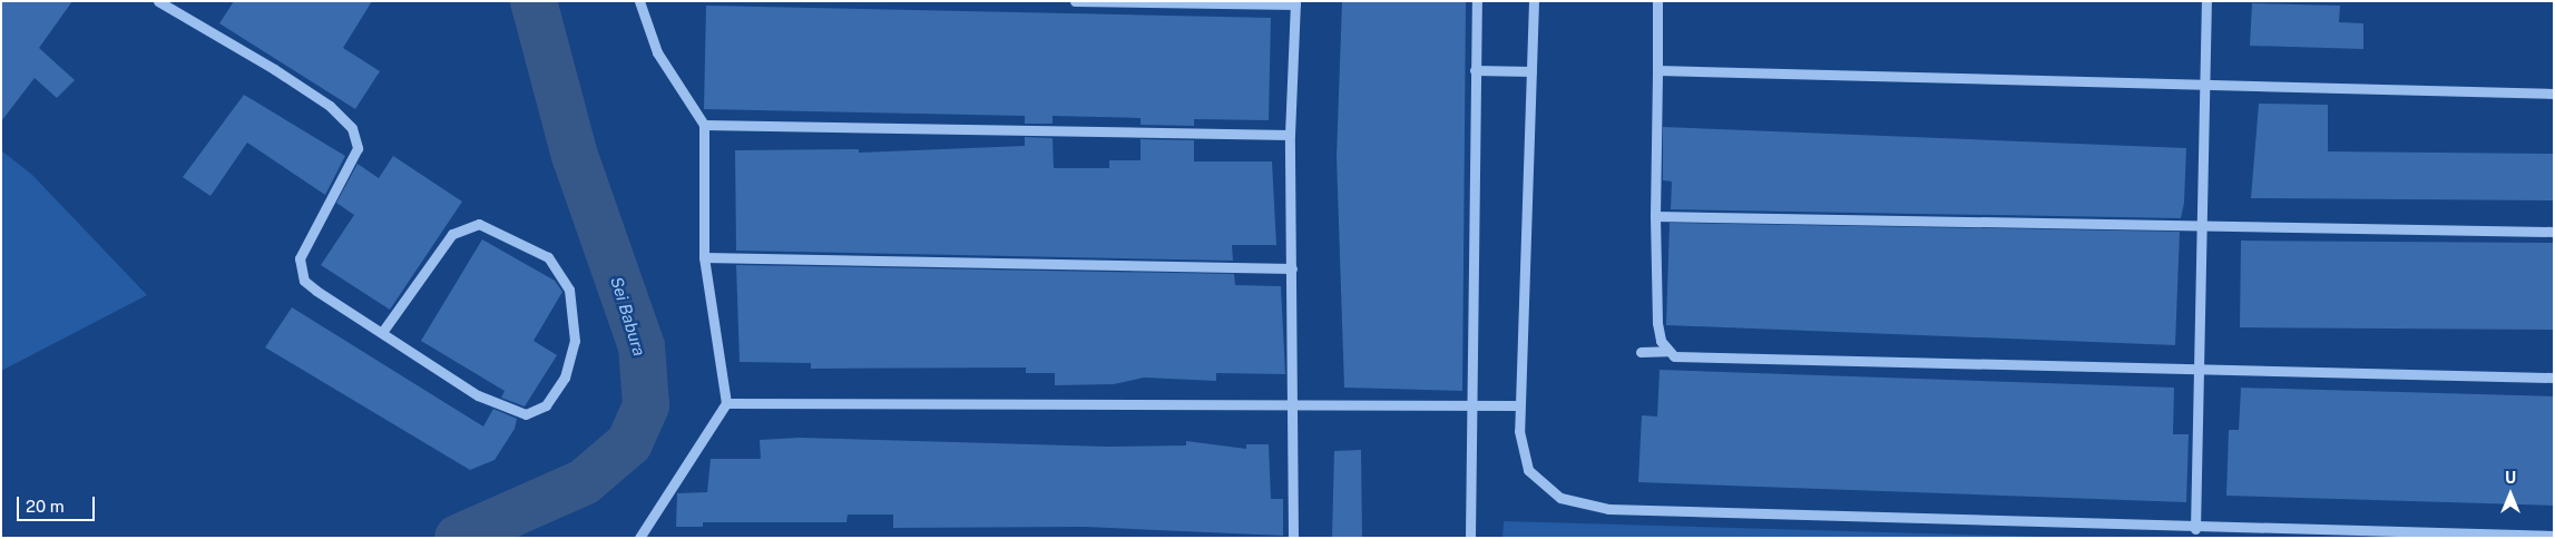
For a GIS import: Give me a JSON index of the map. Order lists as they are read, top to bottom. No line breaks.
{"water":["Sei Babura"],"scale_bar":"20 m","north":"top"}
